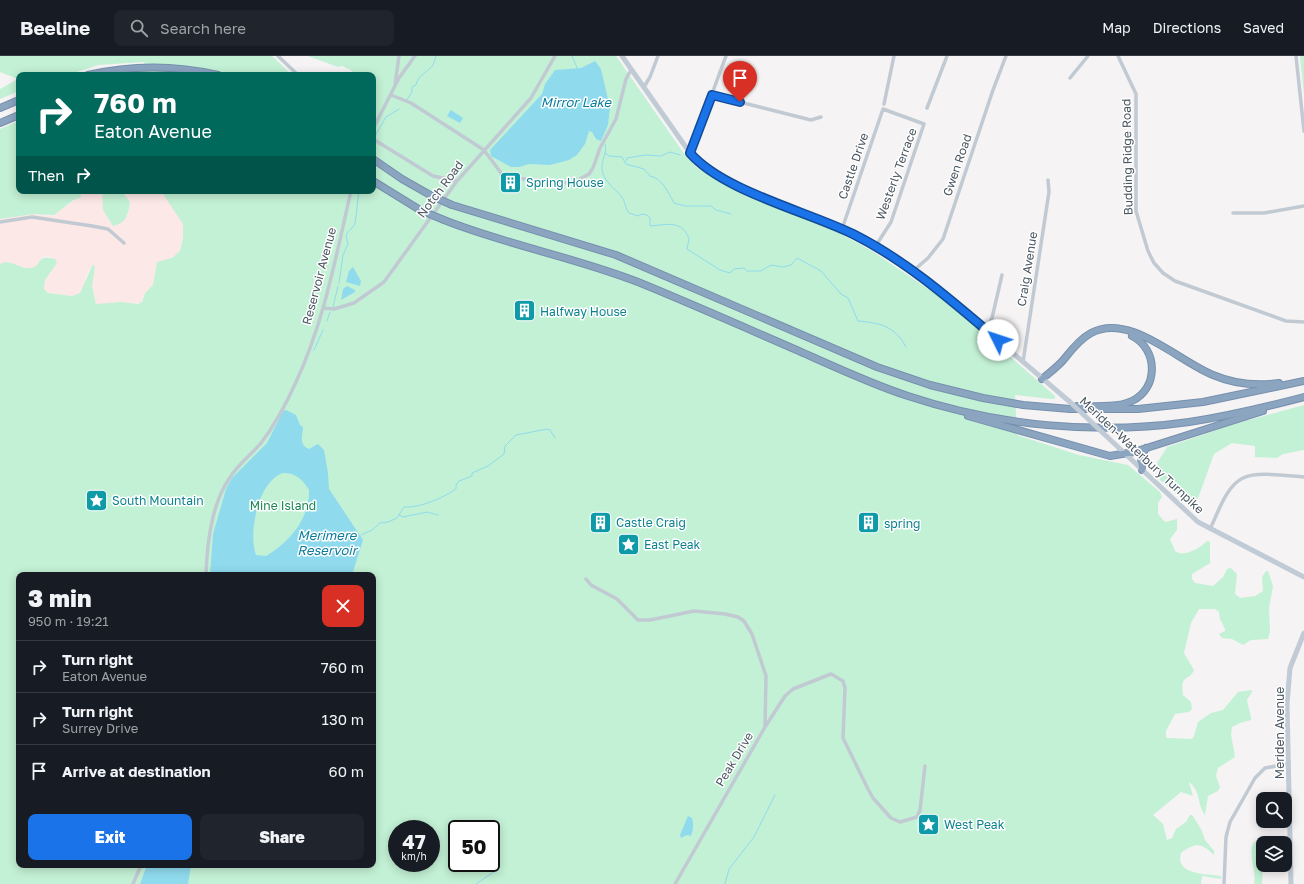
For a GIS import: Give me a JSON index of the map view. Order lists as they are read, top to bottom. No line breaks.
{"streets":{"main road":["Meriden-Waterbury Turnpike","Meriden Avenue"],"street":["Budding Ridge Road","Gwen Road","Castle Drive","Westerly Terrace","Notch Road","Craig Avenue","Reservoir Avenue","Peak Drive"]},"crossings":[["Gwen Road","Meriden-Waterbury Turnpike"],["Castle Drive","Westerly Terrace"],["Castle Drive","Meriden-Waterbury Turnpike"],["Westerly Terrace","Meriden-Waterbury Turnpike"],["Notch Road","Reservoir Avenue"],["Craig Avenue","Meriden-Waterbury Turnpike"]],"water":["Mirror Lake","Merimere Reservoir"],"parks":["Mine Island"],"places":{"building":["Spring House","Halfway House","Castle Craig","spring"],"place":["South Mountain","East Peak","West Peak"]},"page":{"header":"Beeline","search":"Search here","nav":["Map","Directions","Saved"],"turn":["760 m","Eaton Avenue"],"then":"Then","heading":["3 min","950 m · 19:21"],"list":[{"name":"Turn right","note":"Eaton Avenue","value":"760 m"},{"name":"Turn right","note":"Surrey Drive","value":"130 m"},{"name":"Arrive at destination","value":"60 m"}],"buttons":["Exit","Share"],"speed":"47 km/h","limit":"50"}}
